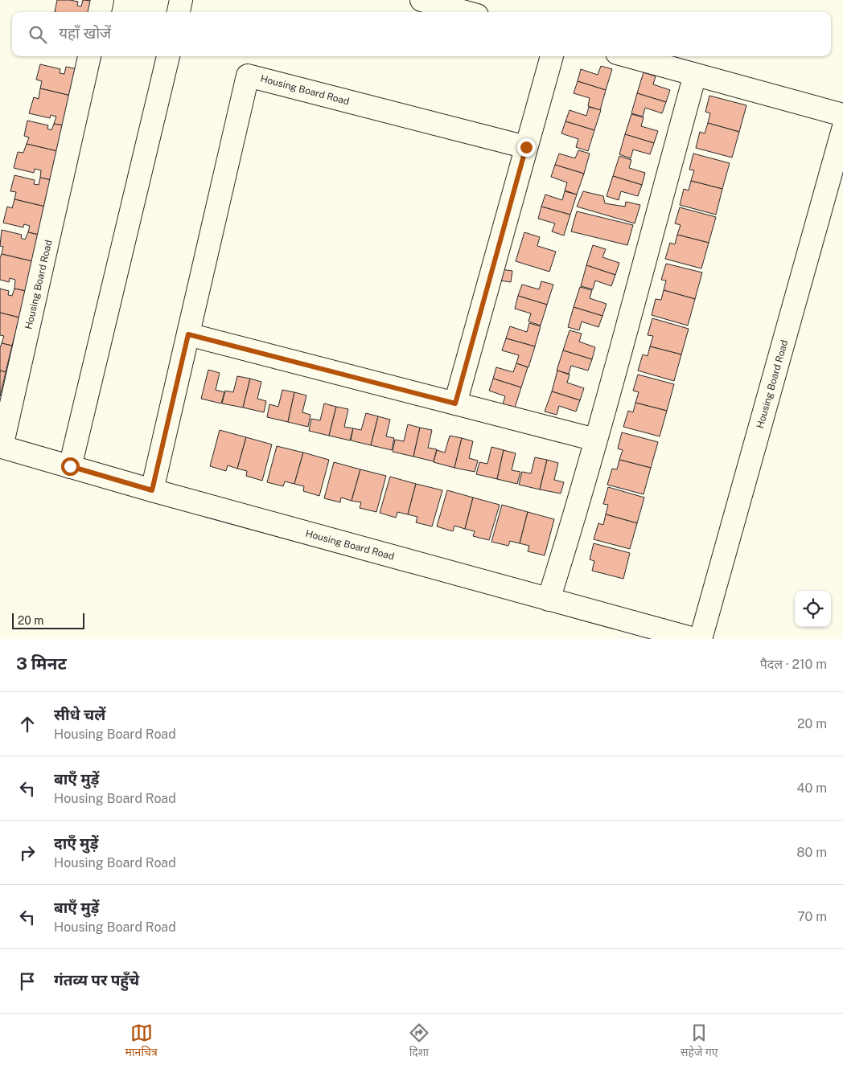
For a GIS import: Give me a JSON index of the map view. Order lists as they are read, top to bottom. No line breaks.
{"streets":{"street":["Housing Board Road"]},"scale_bar":"20 m","page":{"search":"यहाँ खोजें","scale":"20 m","heading":["3 मिनट","पैदल · 210 m"],"list":[["सीधे चलें","Housing Board Road","20 m"],["बाएँ मुड़ें","Housing Board Road","40 m"],["दाएँ मुड़ें","Housing Board Road","80 m"],["बाएँ मुड़ें","Housing Board Road","70 m"],"गंतव्य पर पहुँचे"],"nav":["मानचित्र","दिशा","सहेजे गए"]}}
